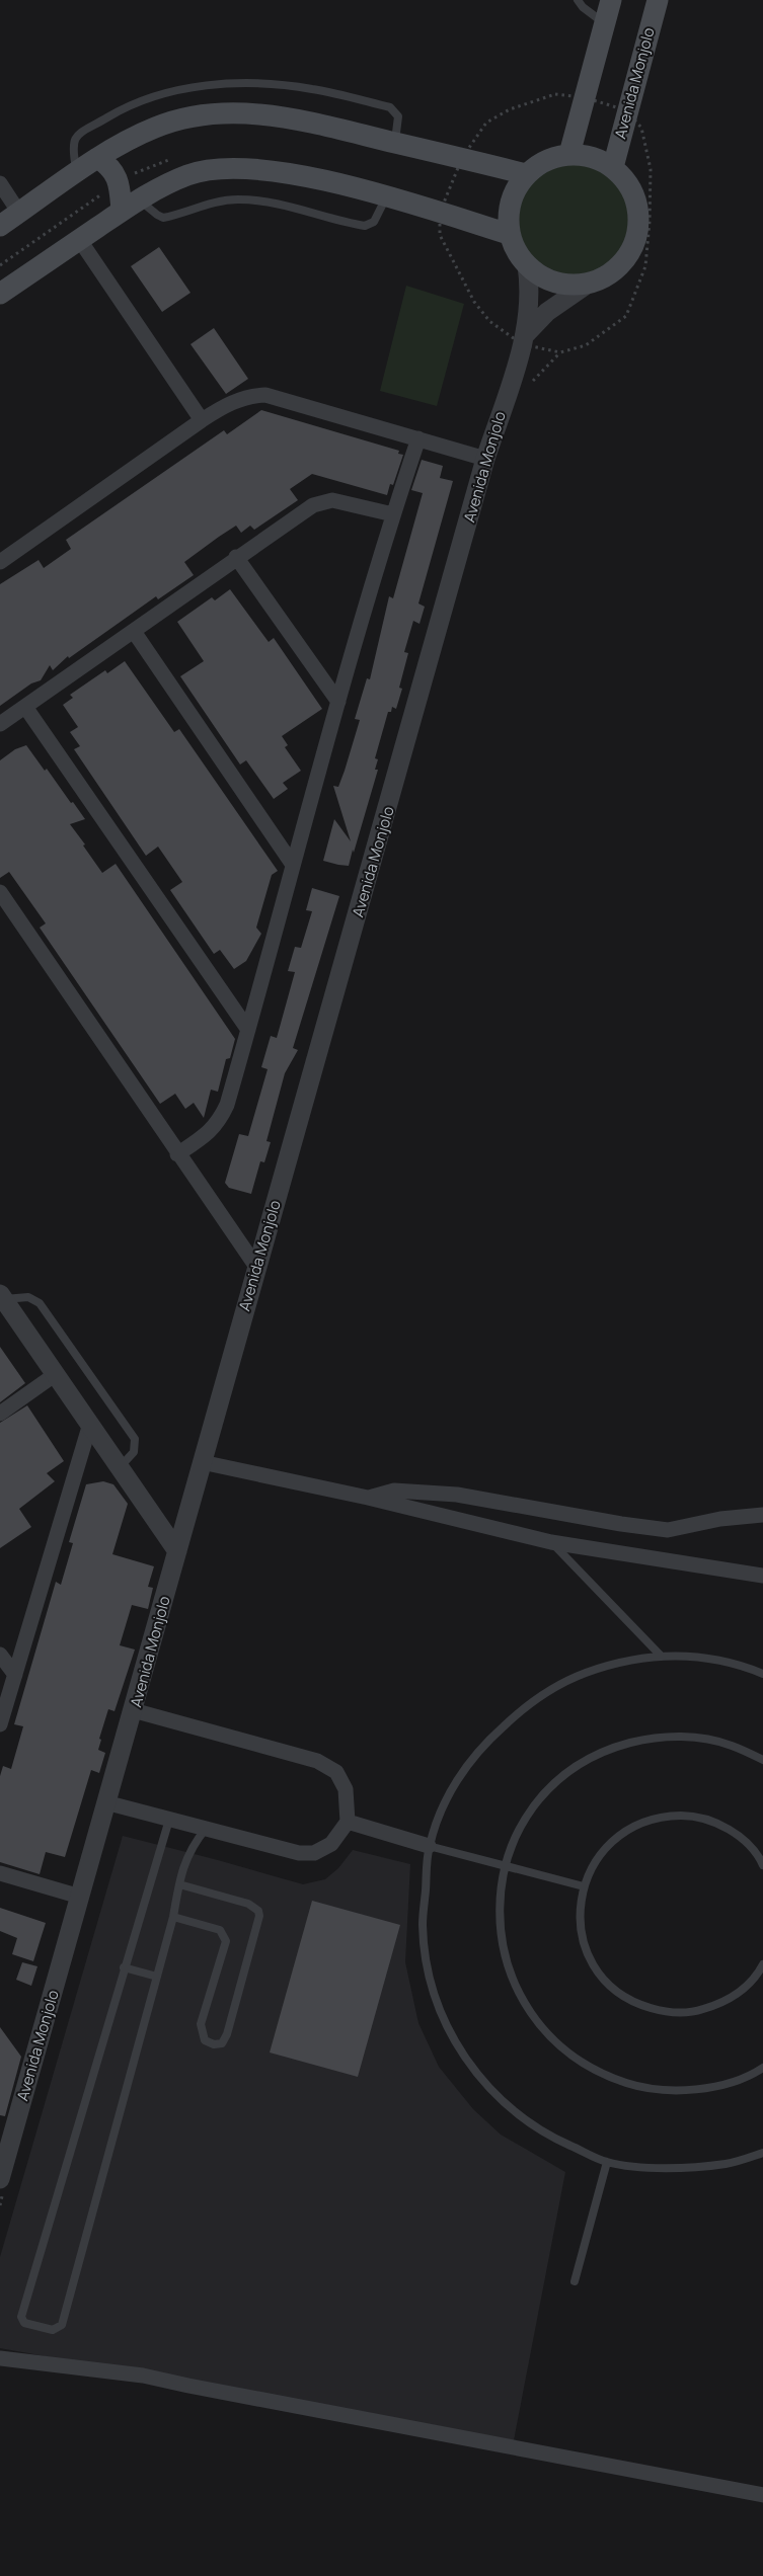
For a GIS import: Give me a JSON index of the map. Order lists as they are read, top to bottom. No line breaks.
{"streets":{"main road":["Avenida Monjolo"]}}
